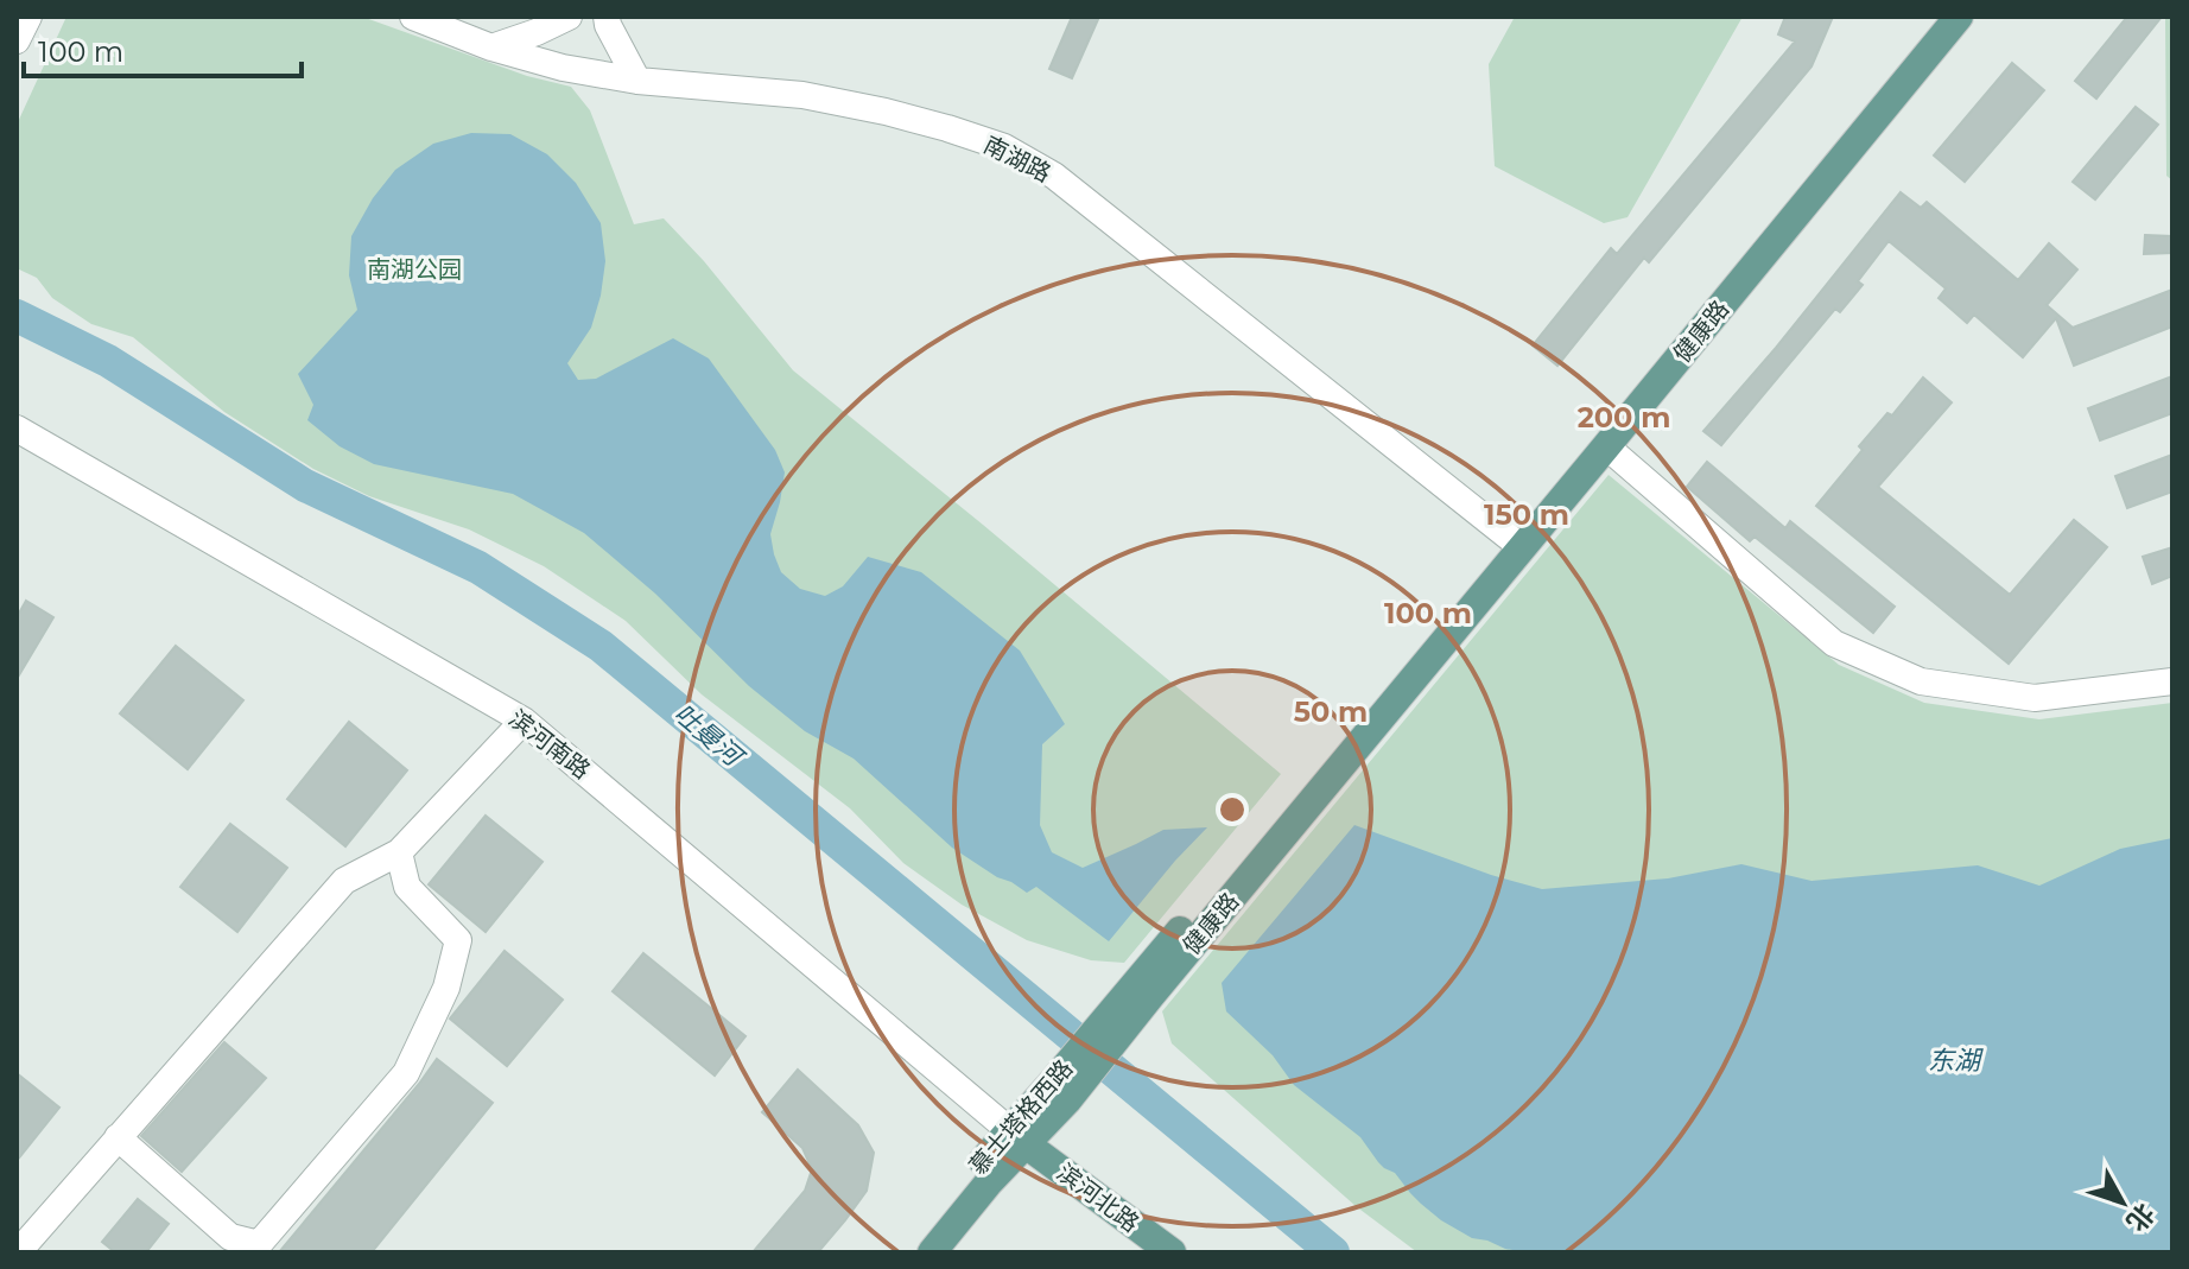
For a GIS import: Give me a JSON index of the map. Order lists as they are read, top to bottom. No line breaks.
{"streets":{"main road":["健康路","慕士塔格西路","滨河北路"],"street":["南湖路","滨河南路"]},"crossings":[["南湖路","健康路"],["健康路","慕士塔格西路"],["滨河南路","慕士塔格西路"],["滨河南路","滨河北路"],["慕士塔格西路","滨河北路"]],"water":["吐曼河","东湖"],"parks":["南湖公园"],"scale_bar":"100 m","north":"bottom right","rings":["200 m","150 m","100 m","50 m"]}
